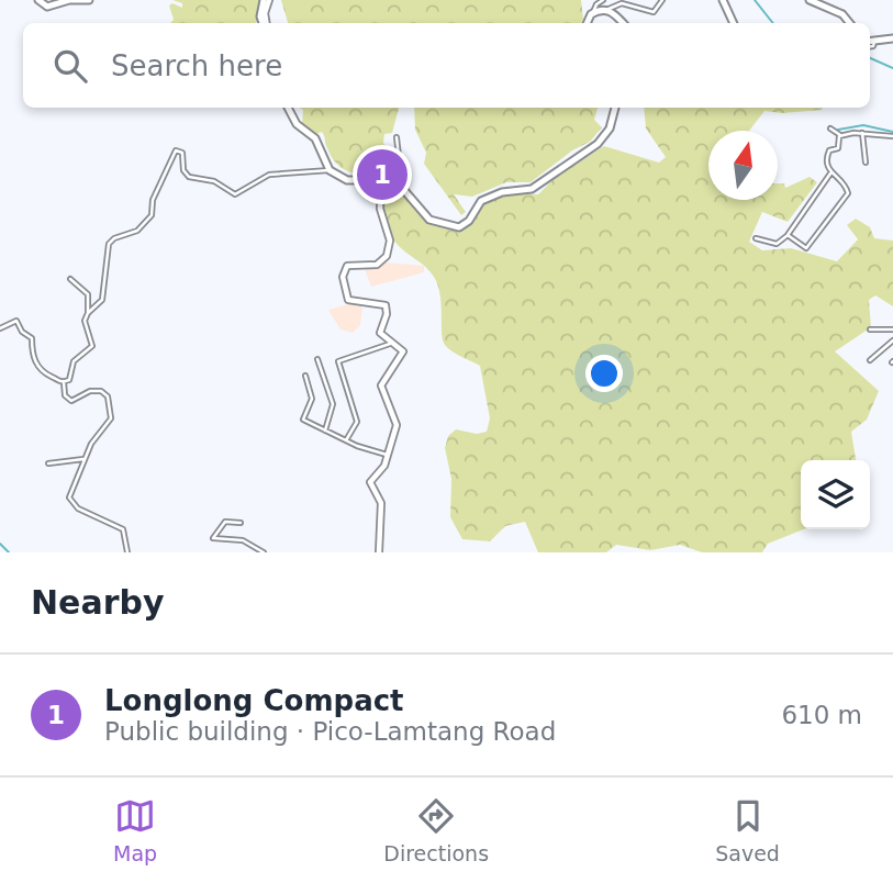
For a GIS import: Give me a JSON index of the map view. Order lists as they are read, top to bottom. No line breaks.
{"north":"top","page":{"search":"Search here","pins":"1","heading":"Nearby","list":[{"mark":"1","name":"Longlong Compact","note":"Public building · Pico-Lamtang Road","value":"610 m"}],"nav":["Map","Directions","Saved"]}}
